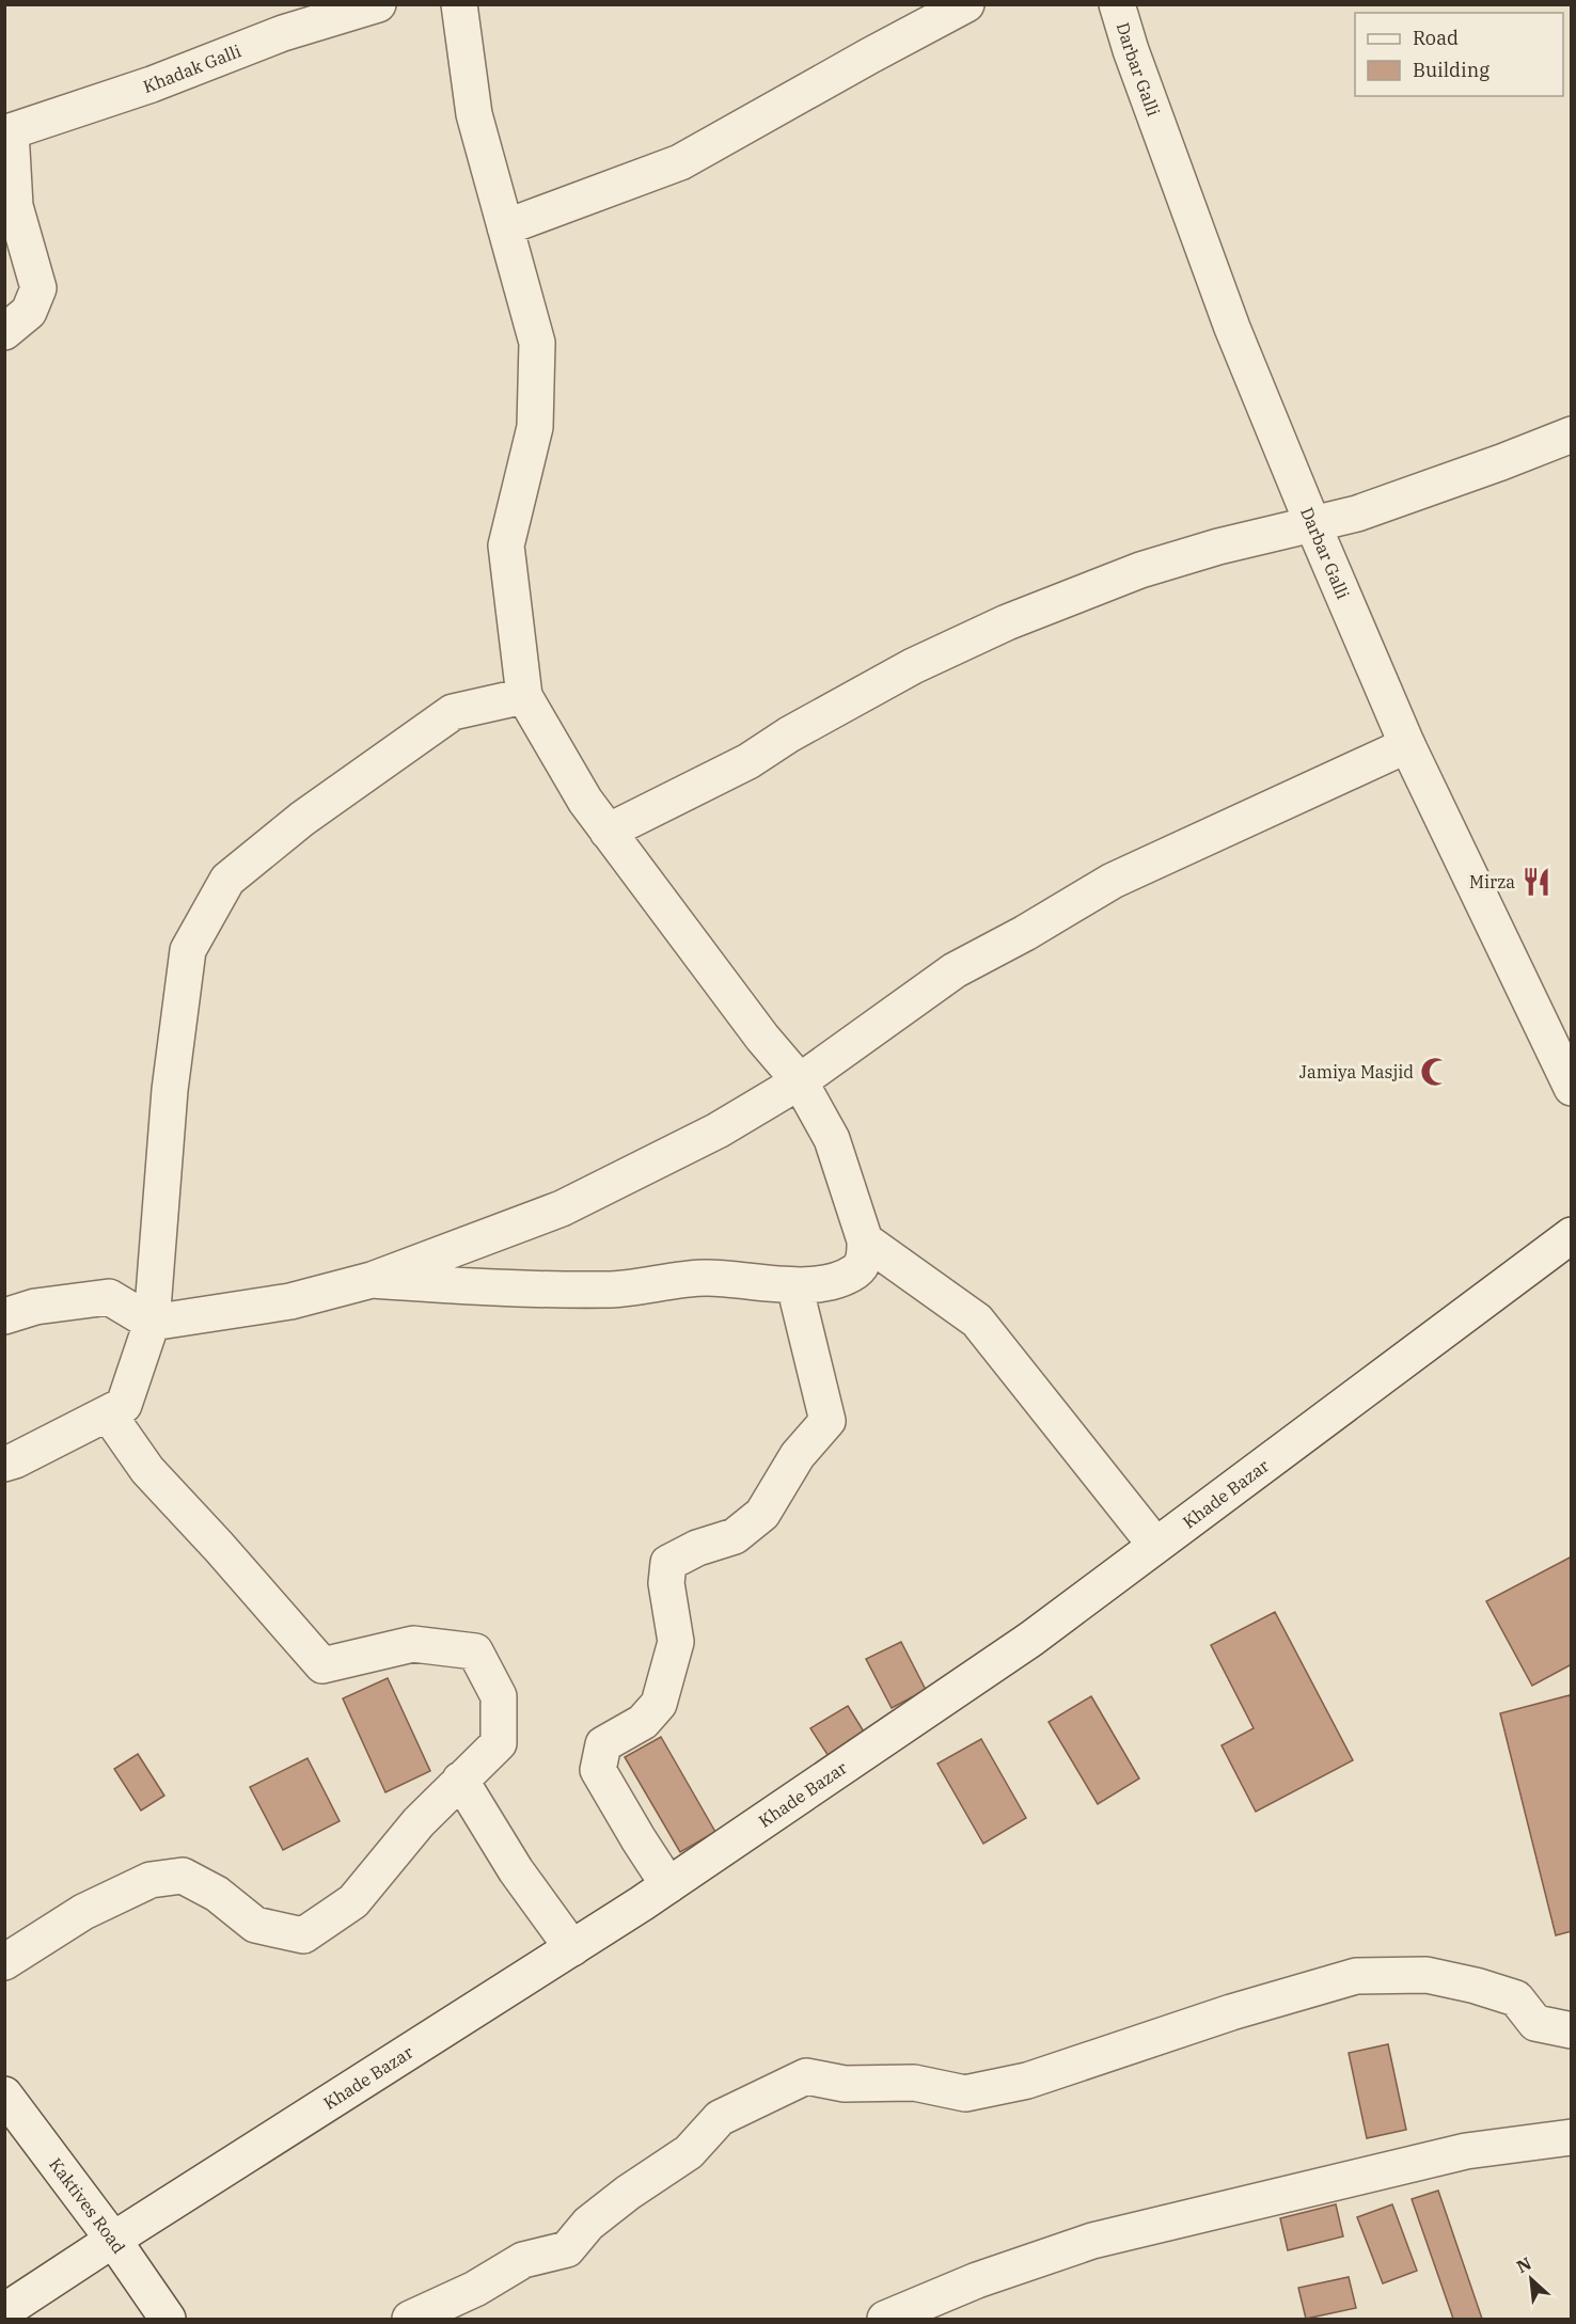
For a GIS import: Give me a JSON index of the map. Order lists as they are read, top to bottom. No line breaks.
{"streets":{"street":["Khadak Galli","Darbar Galli","Khade Bazar","Kaktives Road"]},"crossings":[["Khade Bazar","Kaktives Road"]],"places":{"restaurant":["Mirza"],"mosque":["Jamiya Masjid"]},"legend":["Road","Building"],"north":"top left"}
